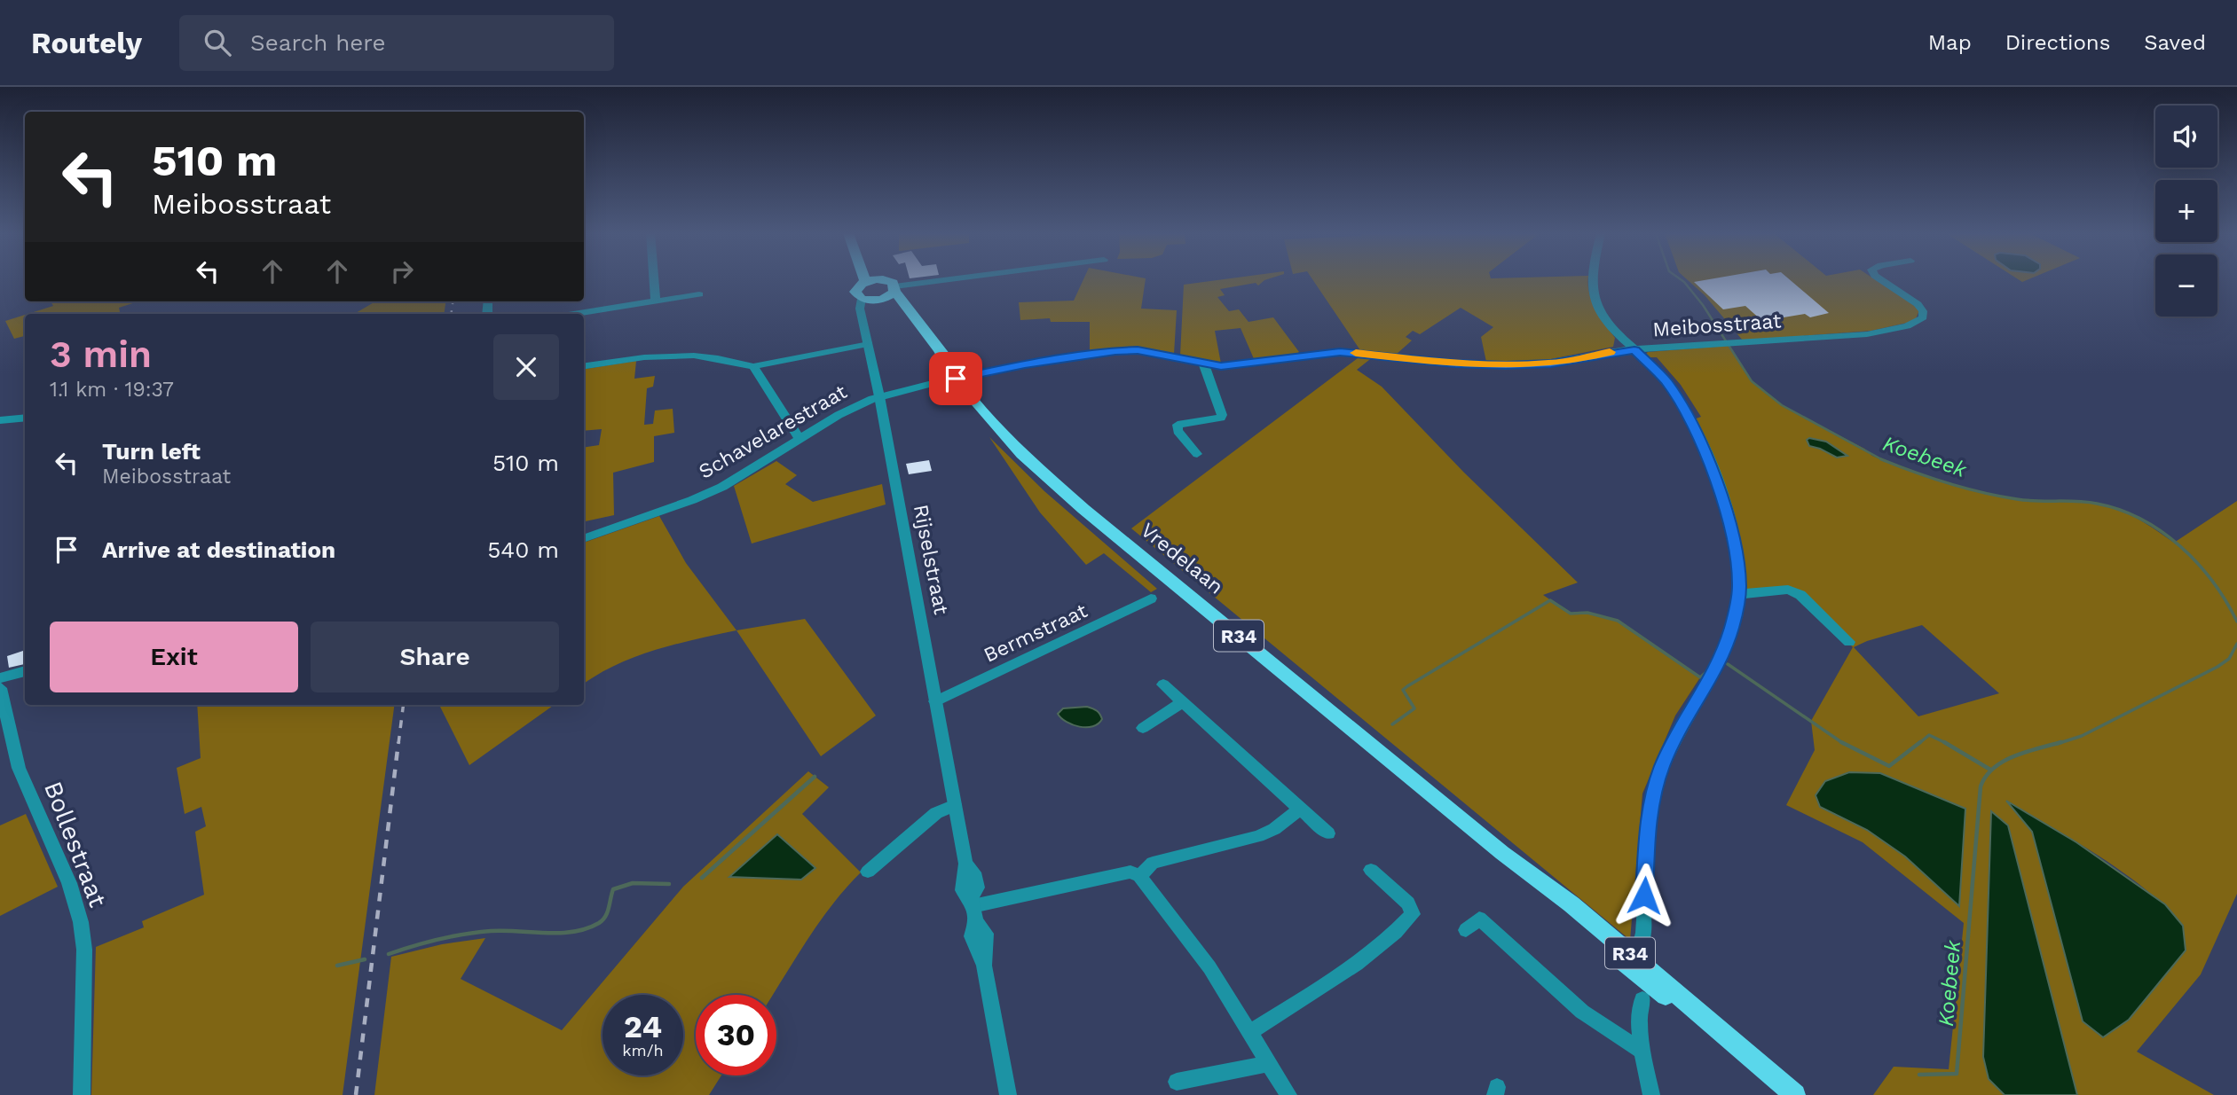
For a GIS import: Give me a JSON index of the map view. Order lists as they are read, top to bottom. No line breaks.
{"streets":{"main road":["Vredelaan","R34"],"street":["Meibosstraat","Schavelarestraat","Rijselstraat","Bermstraat","Bollestraat"]},"crossings":[["Meibosstraat","Vredelaan"],["Schavelarestraat","Rijselstraat"],["Rijselstraat","Bermstraat"]],"water":["Koebeek"],"page":{"header":"Routely","search":"Search here","nav":["Map","Directions","Saved"],"map_buttons":["+","−"],"turn":["510 m","Meibosstraat"],"heading":["3 min","1.1 km · 19:37"],"list":[{"name":"Turn left","note":"Meibosstraat","value":"510 m"},{"name":"Arrive at destination","value":"540 m"}],"buttons":["Exit","Share"],"speed":"24 km/h","limit":"30"}}
